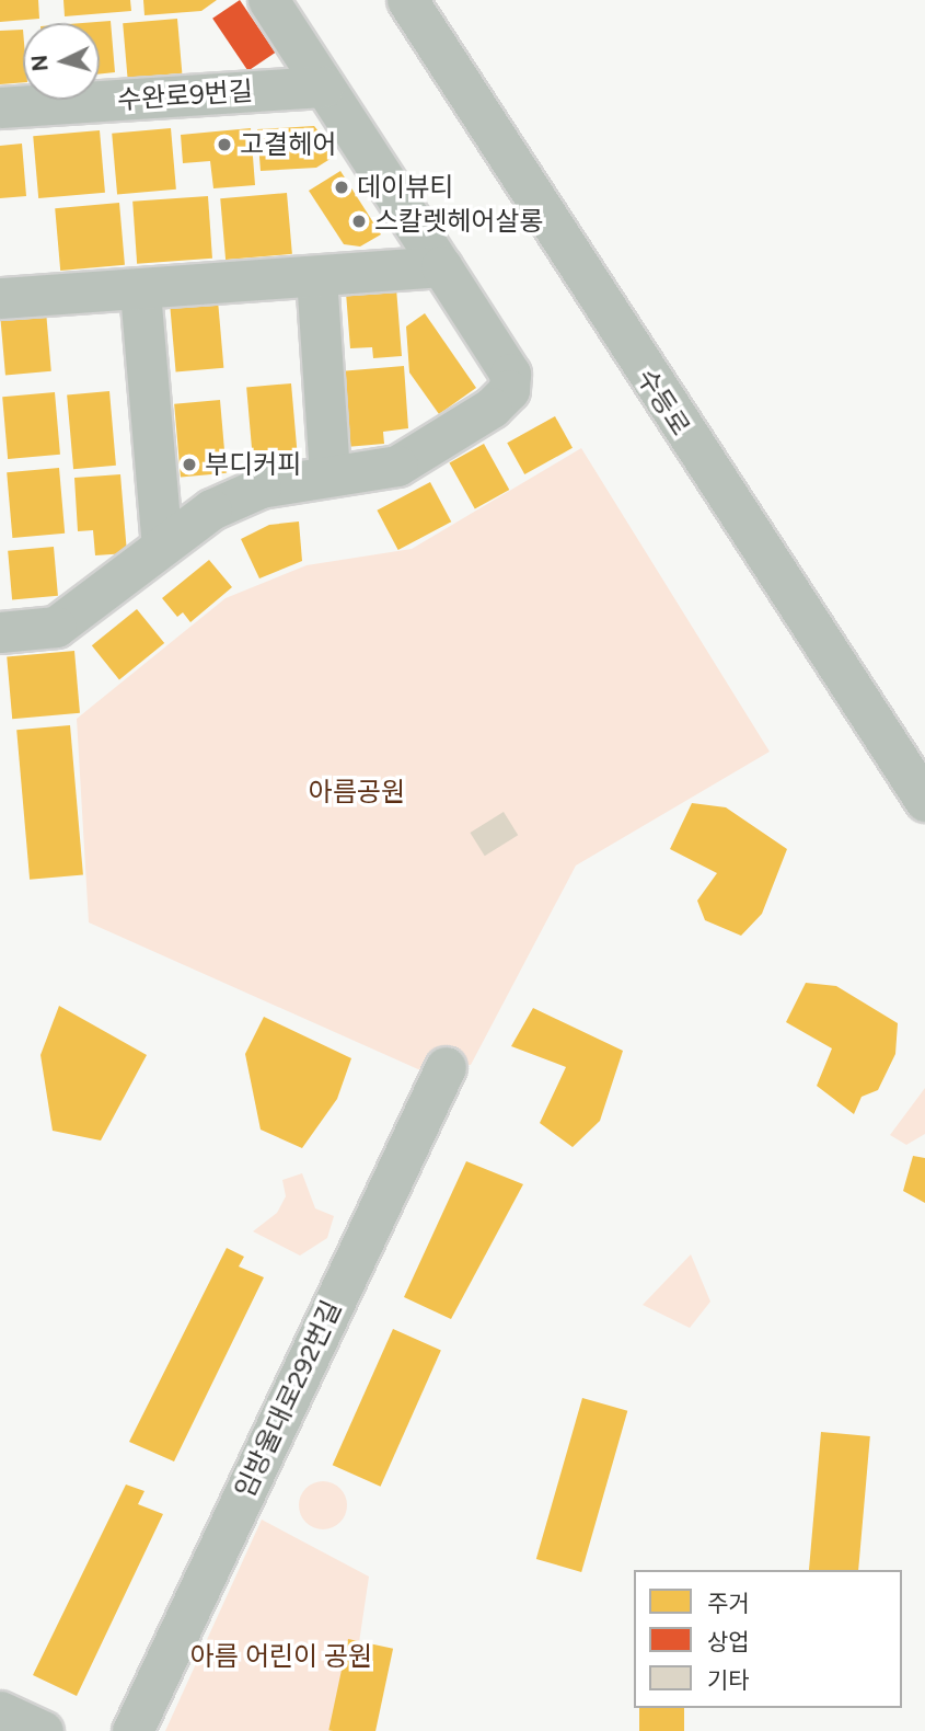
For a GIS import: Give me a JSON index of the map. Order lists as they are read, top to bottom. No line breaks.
{"streets":{"street":["수완로9번길","수등로","임방울대로292번길"]},"parks":["아름공원","아름 어린이 공원"],"places":["고결헤어","데이뷰티","스칼렛헤어살롱","부디커피"],"legend":["주거","상업","기타"],"north":"left"}
